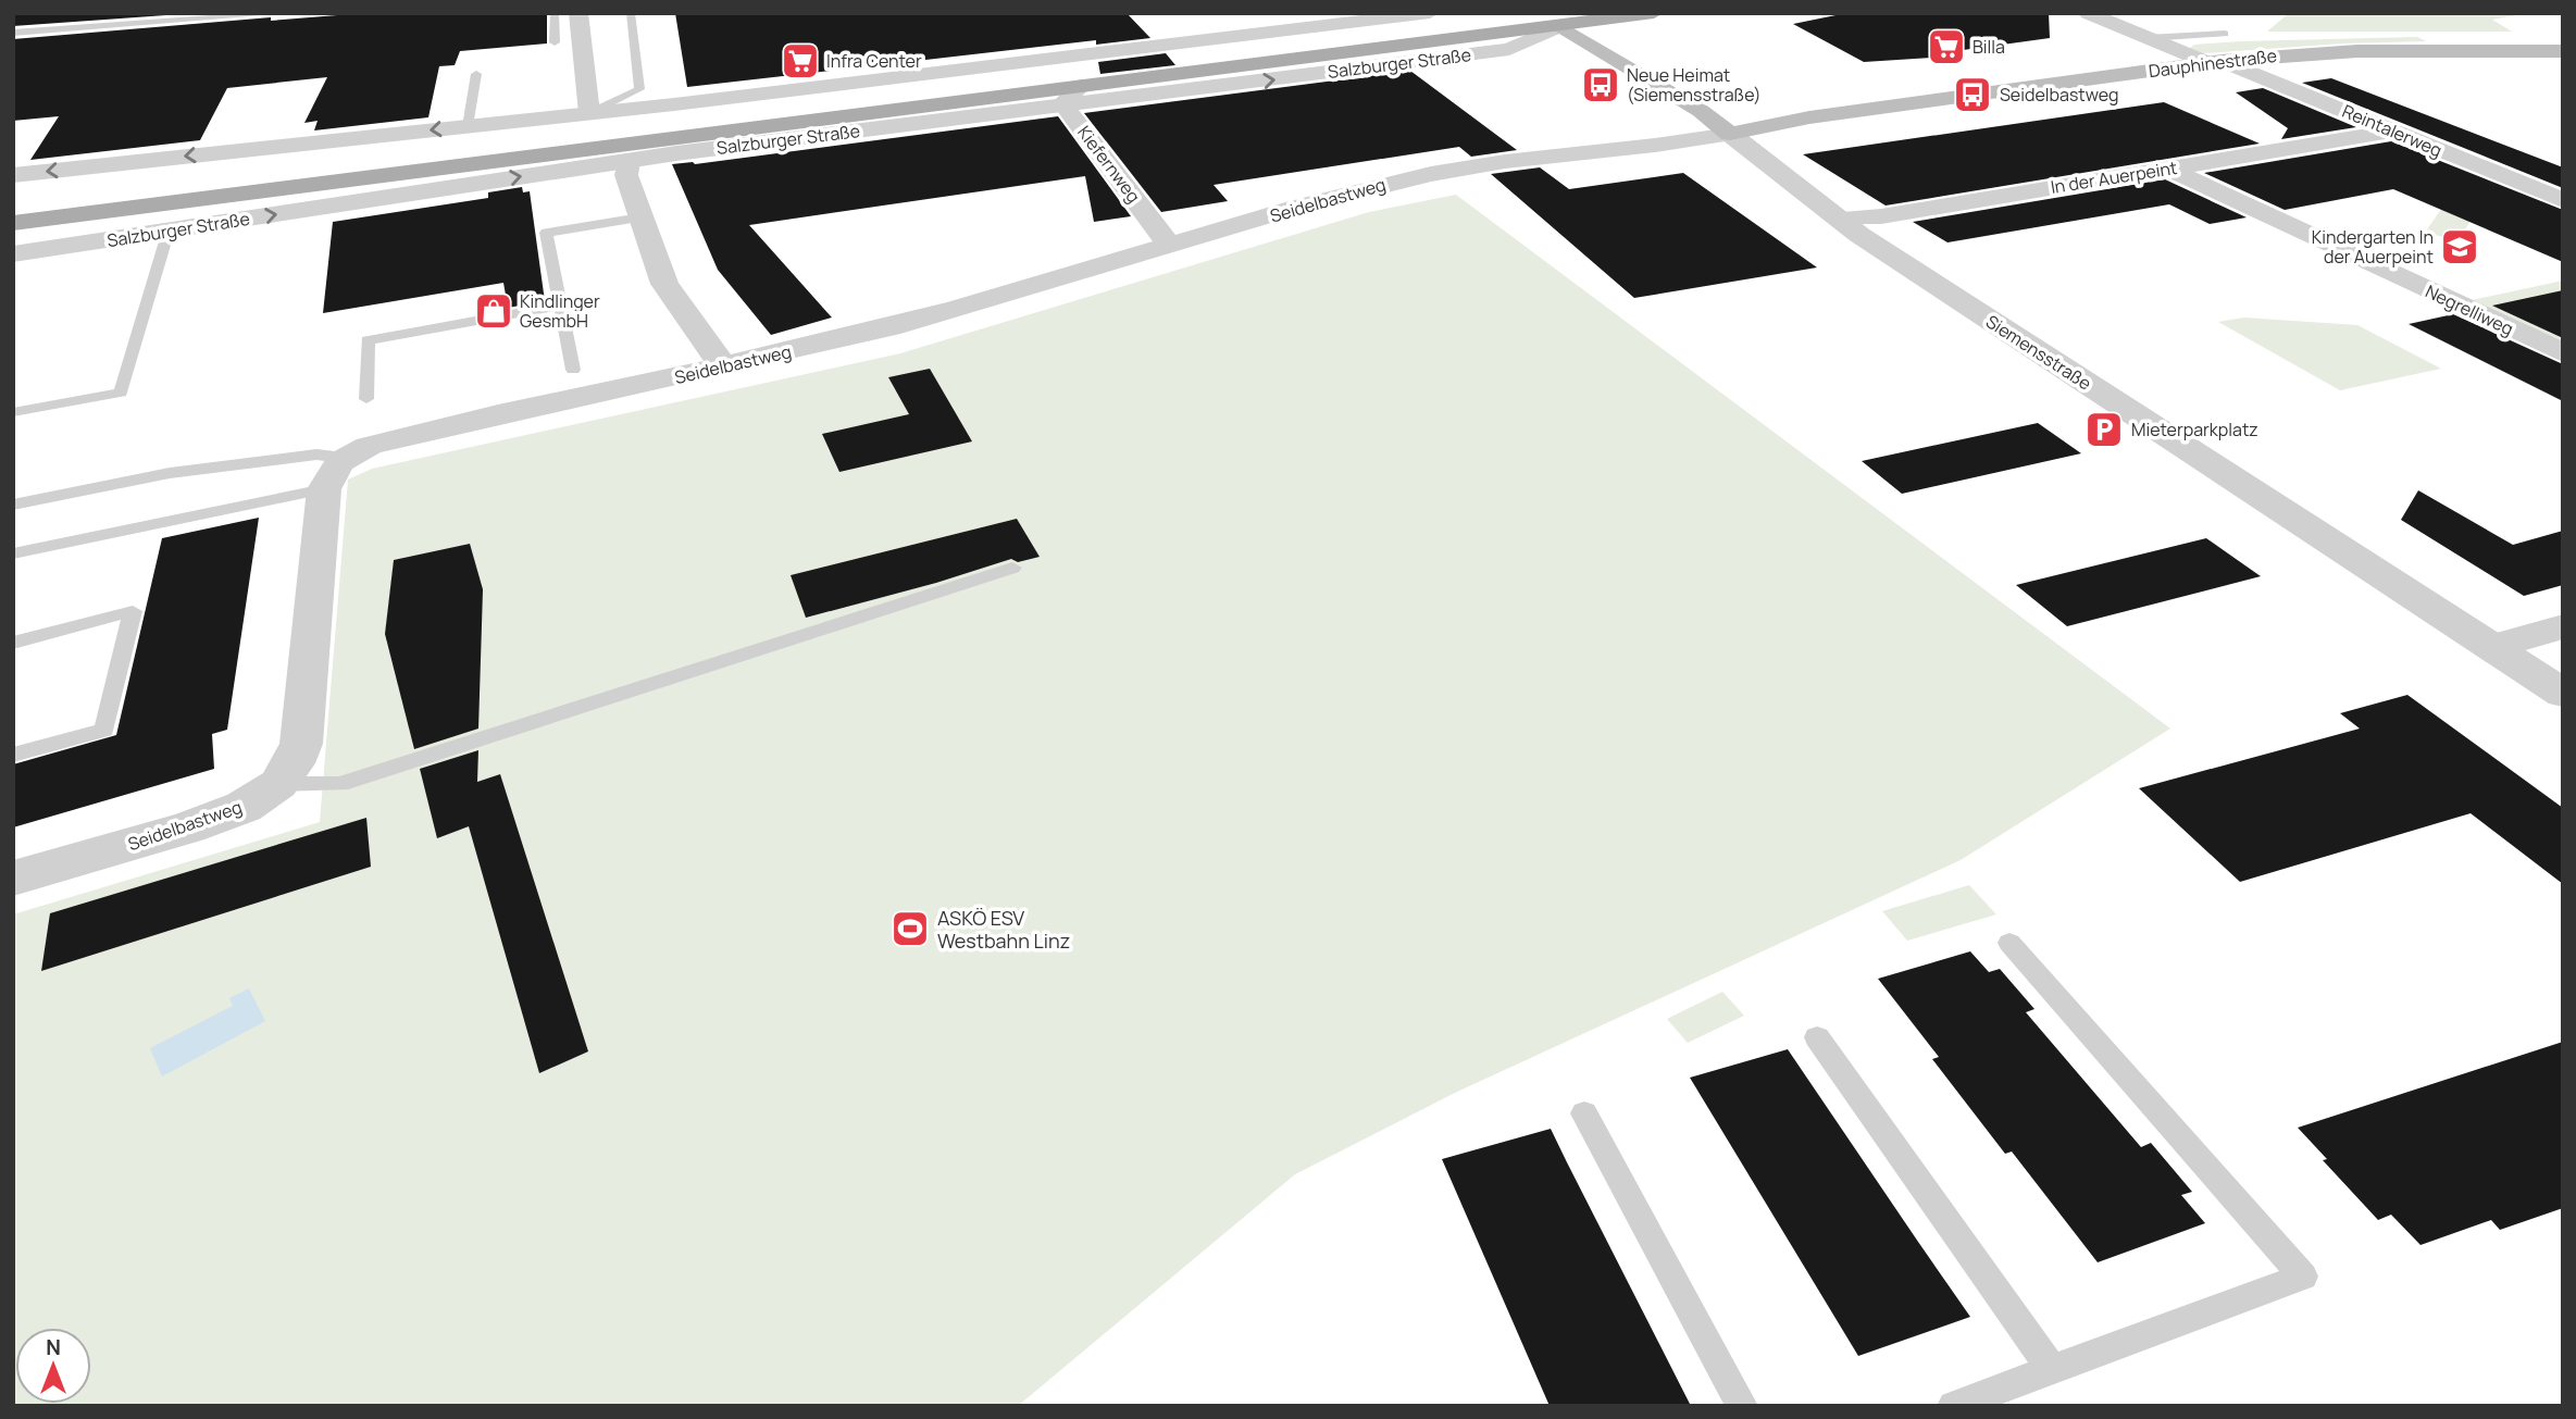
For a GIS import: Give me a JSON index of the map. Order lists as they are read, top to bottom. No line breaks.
{"streets":{"main road":["Salzburger Straße","Dauphinestraße","Siemensstraße"],"street":["Reintalerweg","Kiefernweg","In der Auerpeint","Seidelbastweg","Negrelliweg"]},"crossings":[["Salzburger Straße","Kiefernweg"],["Salzburger Straße","Siemensstraße"],["Dauphinestraße","Reintalerweg"],["Dauphinestraße","Seidelbastweg"],["Dauphinestraße","Siemensstraße"],["Reintalerweg","In der Auerpeint"],["Kiefernweg","Seidelbastweg"],["In der Auerpeint","Negrelliweg"],["In der Auerpeint","Siemensstraße"],["Seidelbastweg","Siemensstraße"]],"places":{"supermarket":["Billa","Infra Center"],"bus stop":["Neue Heimat (Siemensstraße)","Seidelbastweg"],"school or university":["Kindergarten In der Auerpeint"],"shop":["Kindlinger GesmbH"],"parking":["Mieterparkplatz"],"sports":["ASKÖ ESV Westbahn Linz"]},"north":"top"}
